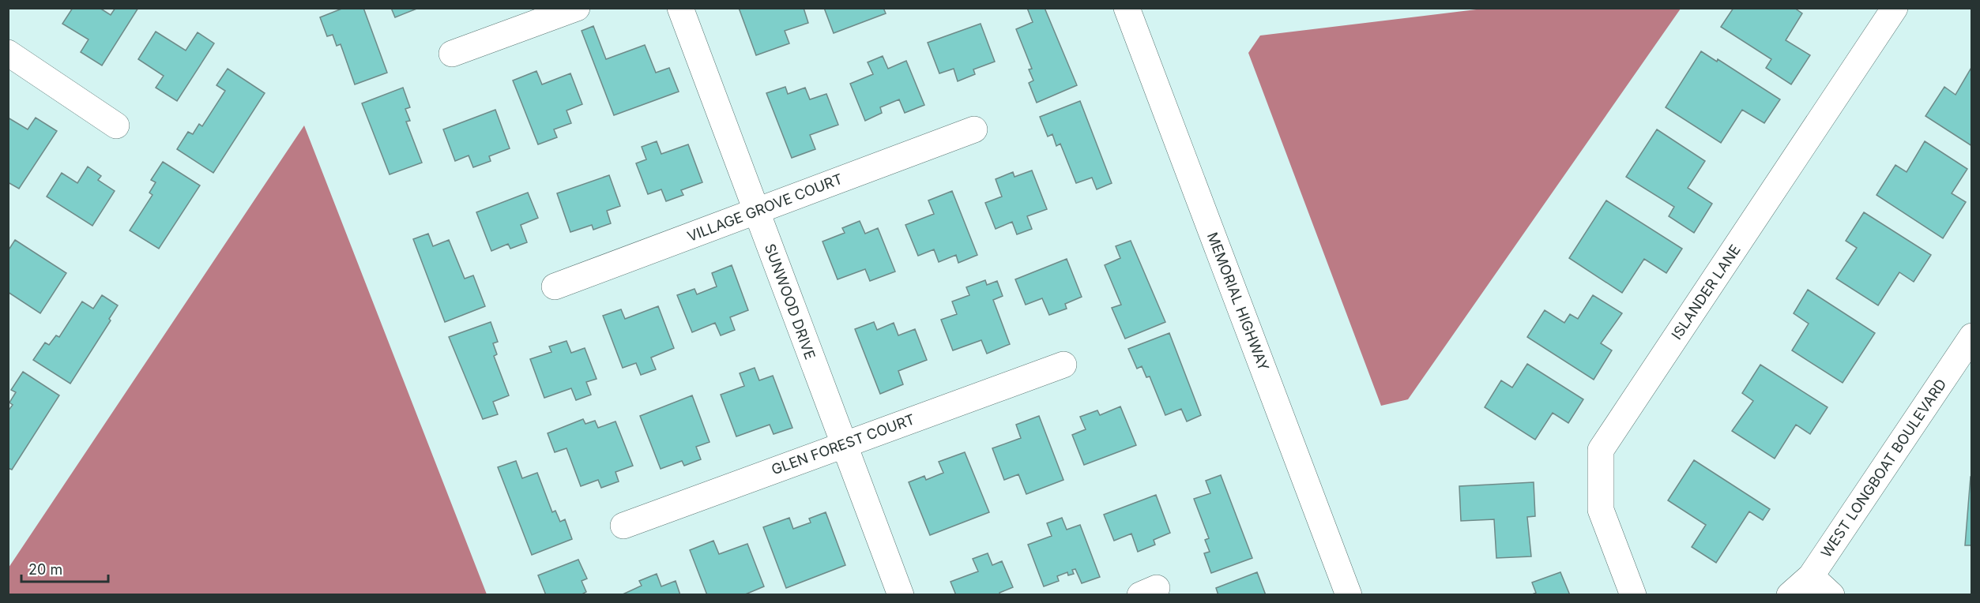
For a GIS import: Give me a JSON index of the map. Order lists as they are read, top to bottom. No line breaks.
{"streets":{"street":["VILLAGE GROVE COURT","ISLANDER LANE","SUNWOOD DRIVE","MEMORIAL HIGHWAY","GLEN FOREST COURT","WEST LONGBOAT BOULEVARD"]},"crossings":[["VILLAGE GROVE COURT","SUNWOOD DRIVE"],["SUNWOOD DRIVE","GLEN FOREST COURT"]],"scale_bar":"20 m"}
